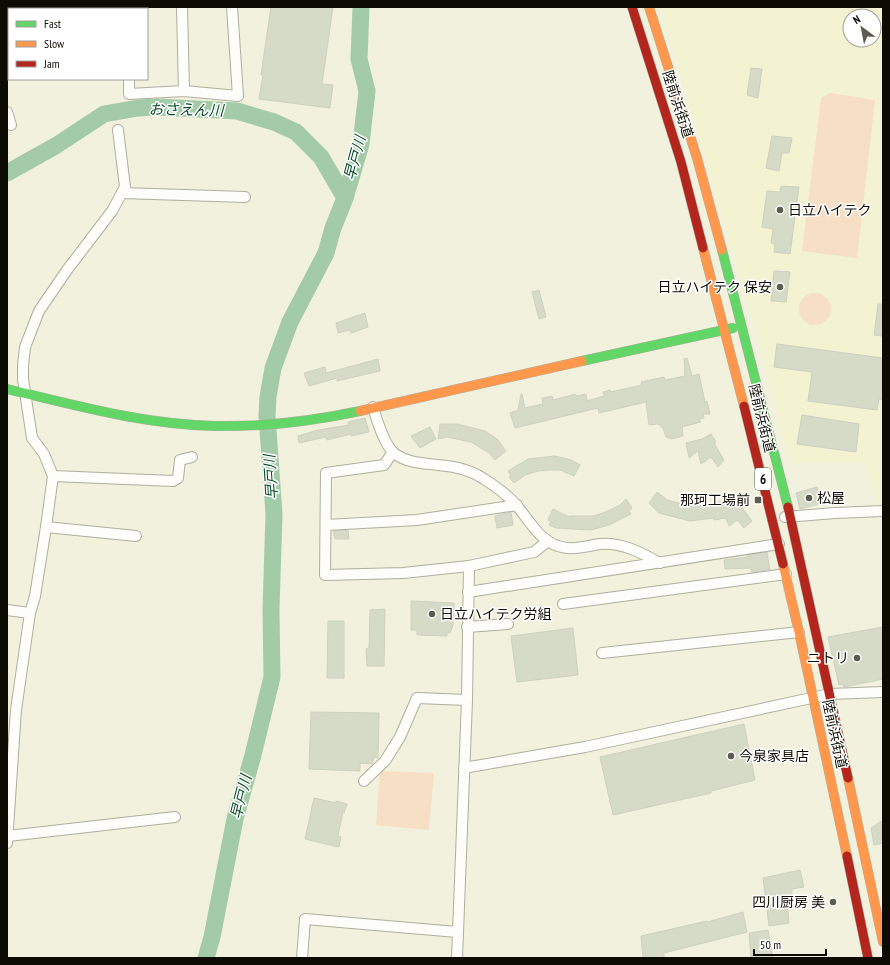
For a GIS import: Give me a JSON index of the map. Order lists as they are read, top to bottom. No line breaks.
{"streets":{"main road":["陸前浜街道","6"]},"water":["おさえん川","早戸川"],"places":{"other":["日立ハイテク","日立ハイテク 保安","松屋","日立ハイテク労組","ニトリ","今泉家具店","四川厨房 美"],"transit":["那珂工場前"]},"legend":["Fast","Slow","Jam"],"scale_bar":"50 m","north":"top left"}
